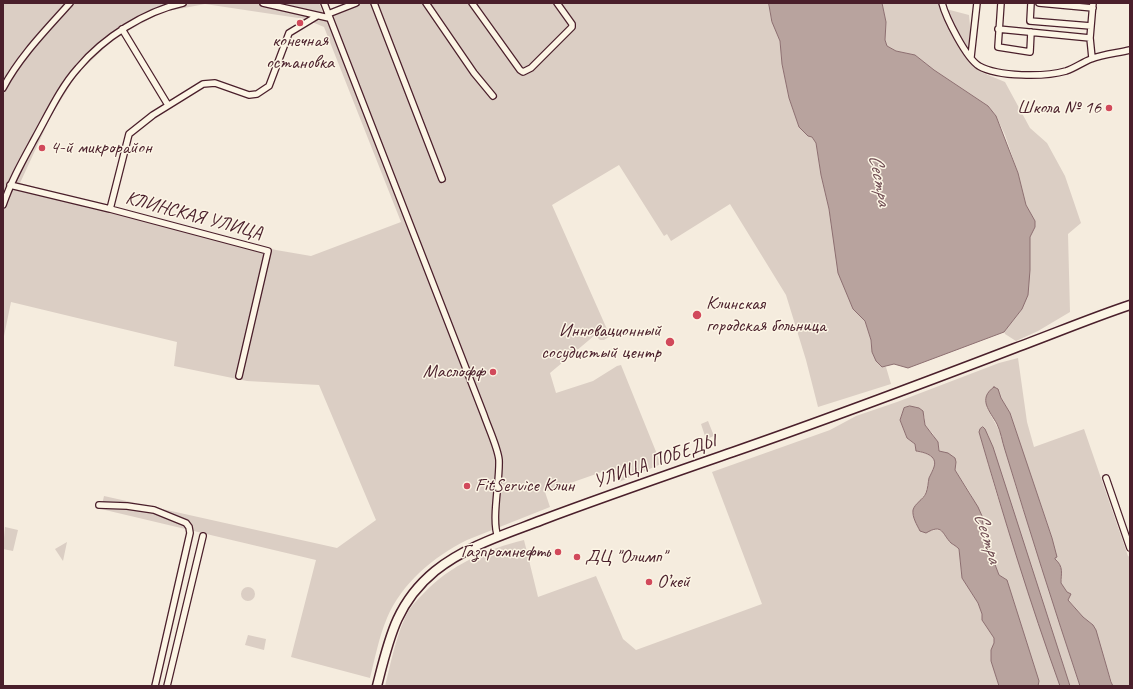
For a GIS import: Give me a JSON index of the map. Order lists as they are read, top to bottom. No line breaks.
{"streets":{"street":["КЛИНСКАЯ УЛИЦА","УЛИЦА ПОБЕДЫ"]},"water":["Сестра"],"places":["конечная остановка","Школа № 16","4-й микрорайон","Клинская городская больница","Инновационный сосудистый центр","Маслофф","FitService Клин","Газпромнефть","ДЦ \"Олимп\"","О’кей"]}
